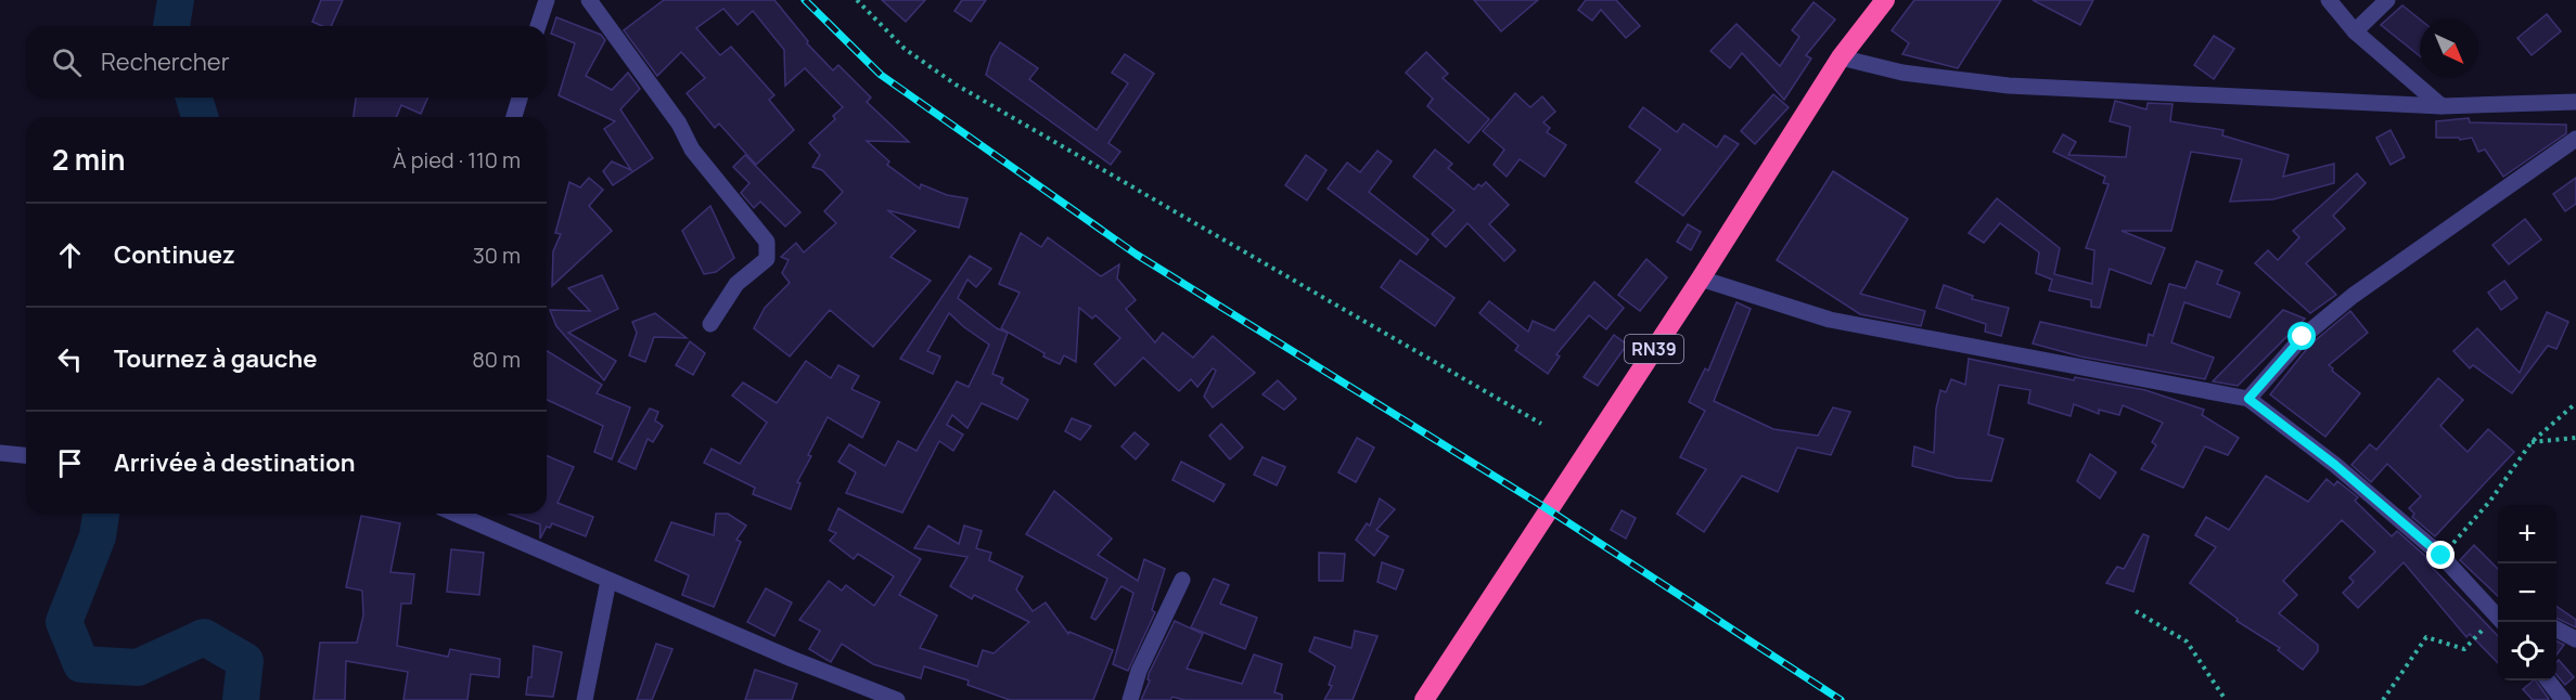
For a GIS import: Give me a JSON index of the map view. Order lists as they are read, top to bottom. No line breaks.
{"streets":{"highway":["RN39"]},"north":"bottom right","page":{"search":"Rechercher","heading":["2 min","À pied · 110 m"],"list":[["Continuez","30 m"],["Tournez à gauche","80 m"],"Arrivée à destination"],"map_buttons":["+","−"]}}
